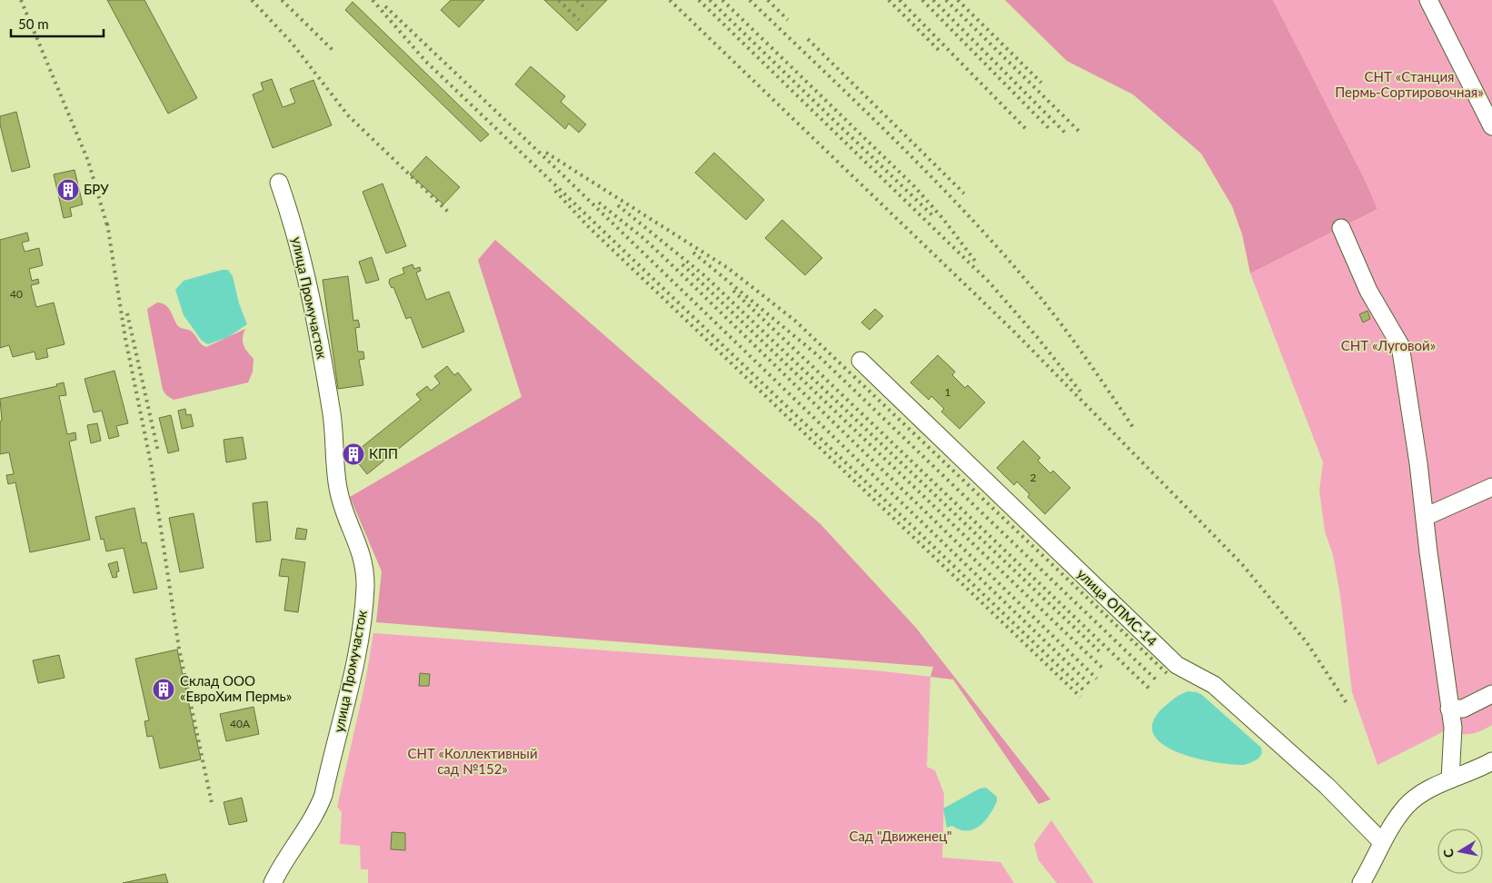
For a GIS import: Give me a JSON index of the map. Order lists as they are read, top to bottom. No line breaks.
{"streets":{"street":["улица Промучасток","улица ОПМС-14"]},"parks":["СНТ «Станция Пермь-Сортировочная»","СНТ «Луговой»","СНТ «Коллективный сад №152»","Сад \"Движенец\""],"places":{"building":["БРУ","КПП","Склад ООО «ЕвроХим Пермь»"]},"house_numbers":["40","1","2","40А"],"scale_bar":"50 m","north":"left"}
